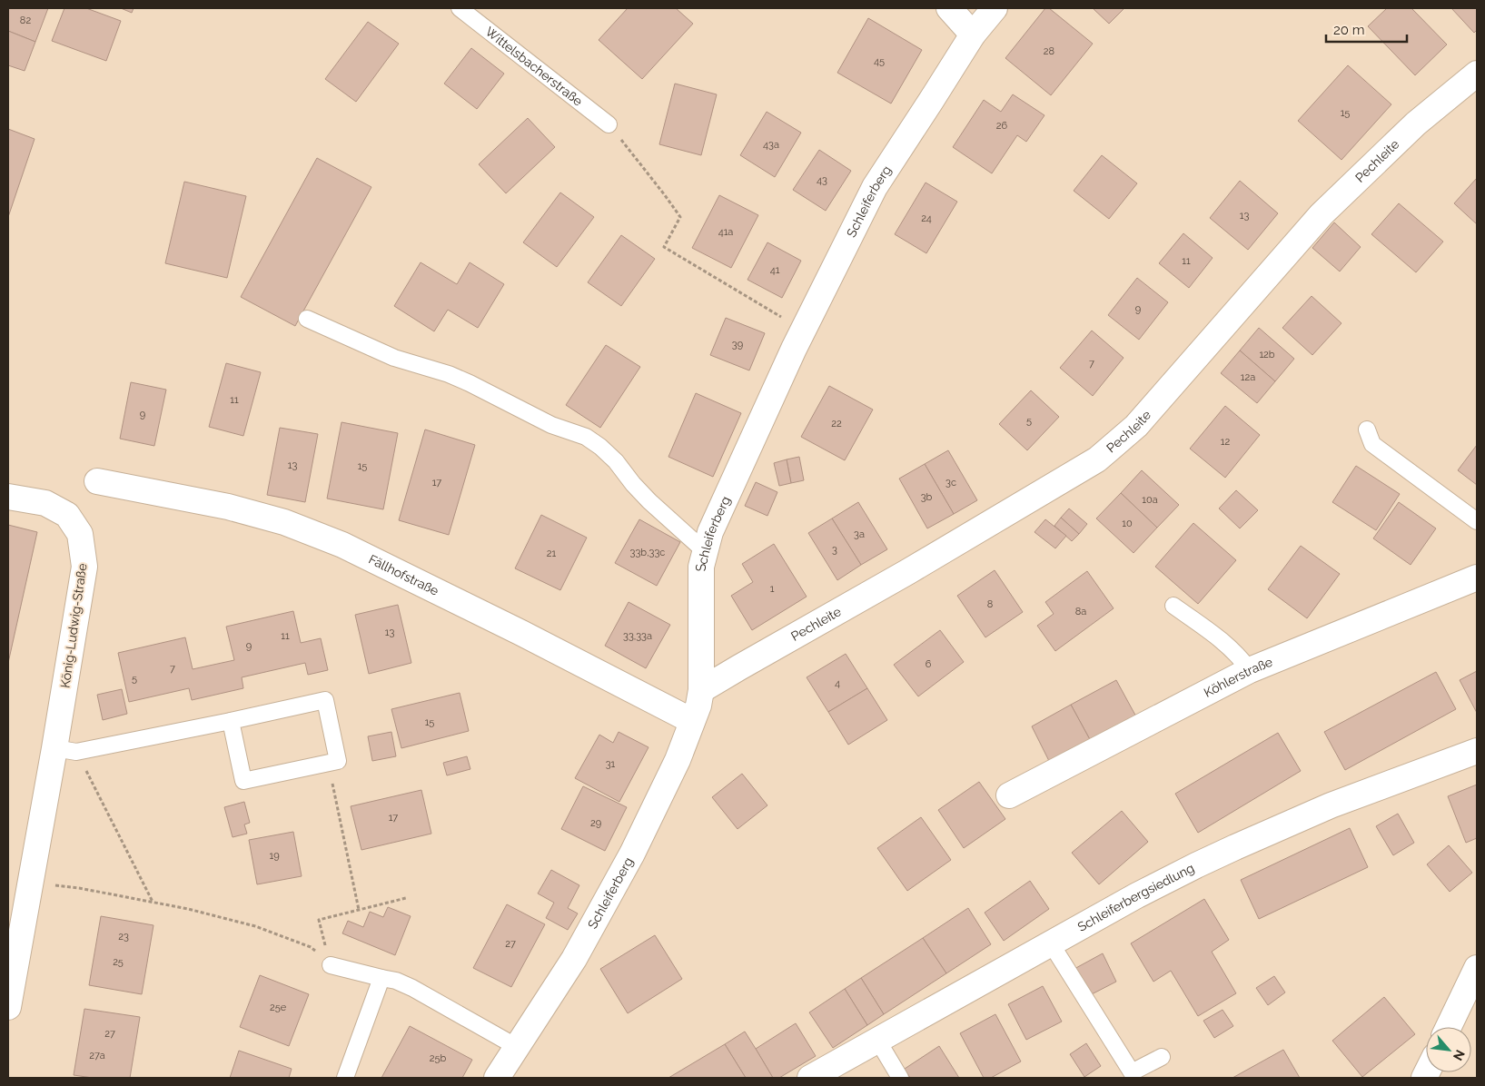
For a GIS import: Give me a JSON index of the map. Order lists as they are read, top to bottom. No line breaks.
{"streets":{"street":["Pechleite","Schleiferberg","Fällhofstraße","König-Ludwig-Straße","Köhlerstraße","Schleiferbergsiedlung"],"lane":["Wittelsbacherstraße"]},"crossings":[["Pechleite","Schleiferberg"],["Schleiferberg","Fällhofstraße"]],"house_numbers":["82","28","45","15","26","43a","43","13","24","41a","11","41","9","39","12b","7","12a","11","9","5","22","12","13","15","17","3c","3b","10a","10","3a","3","33b,33c","21","1","8","8a","13","11","33,33a","9","6","7","5","4","15","31","17","29","19","23","27","25","25e","27","27a","25b"],"scale_bar":"20 m","north":"bottom right"}
